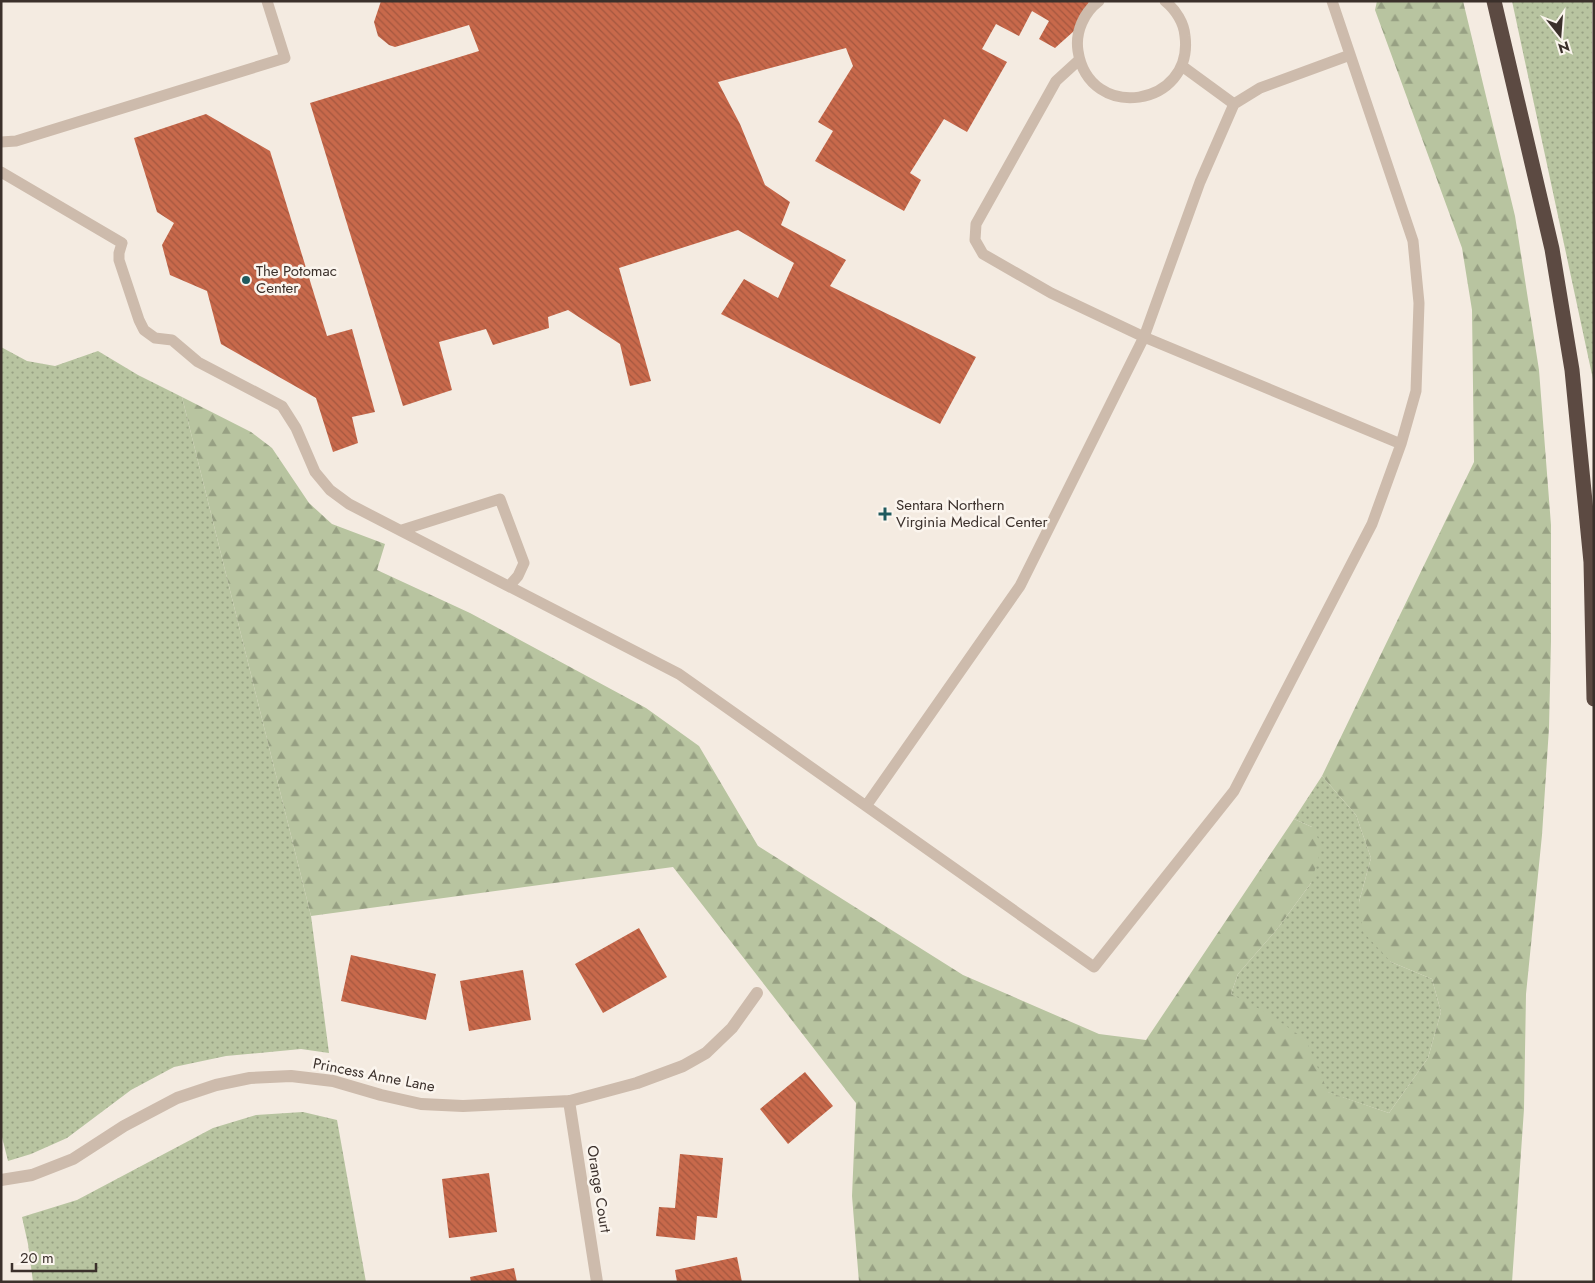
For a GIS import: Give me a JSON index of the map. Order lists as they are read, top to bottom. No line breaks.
{"streets":{"street":["Princess Anne Lane","Orange Court"]},"crossings":[["Princess Anne Lane","Orange Court"]],"places":{"other":["The Potomac Center"],"health":["Sentara Northern Virginia Medical Center"]},"scale_bar":"20 m","north":"bottom"}
